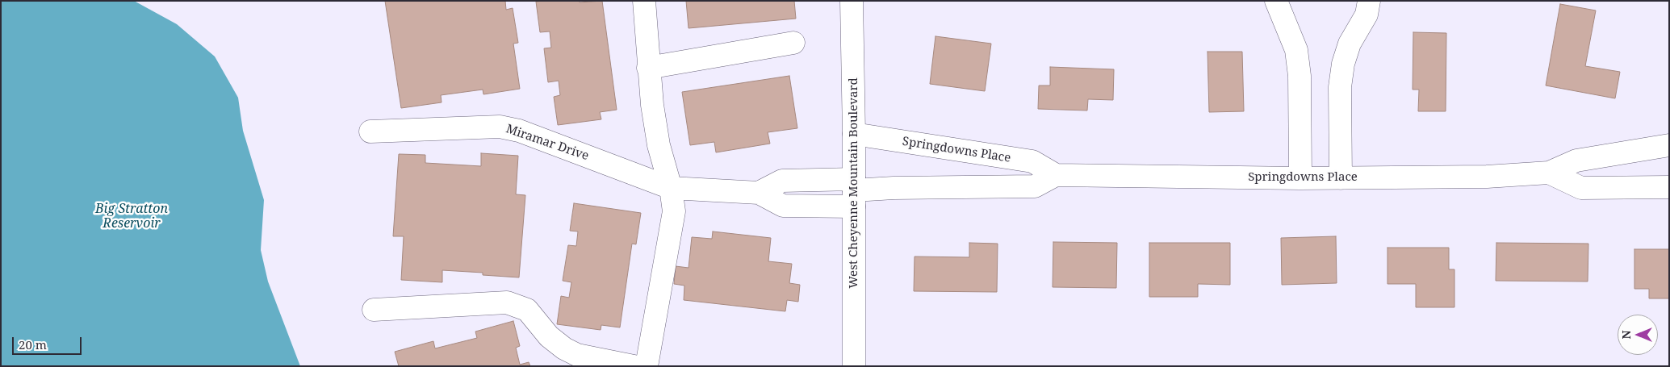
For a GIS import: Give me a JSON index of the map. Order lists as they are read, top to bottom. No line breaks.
{"streets":{"street":["Miramar Drive","Springdowns Place","West Cheyenne Mountain Boulevard"]},"crossings":[["Miramar Drive","West Cheyenne Mountain Boulevard"],["Springdowns Place","West Cheyenne Mountain Boulevard"]],"water":["Big Stratton Reservoir"],"scale_bar":"20 m","north":"left"}
